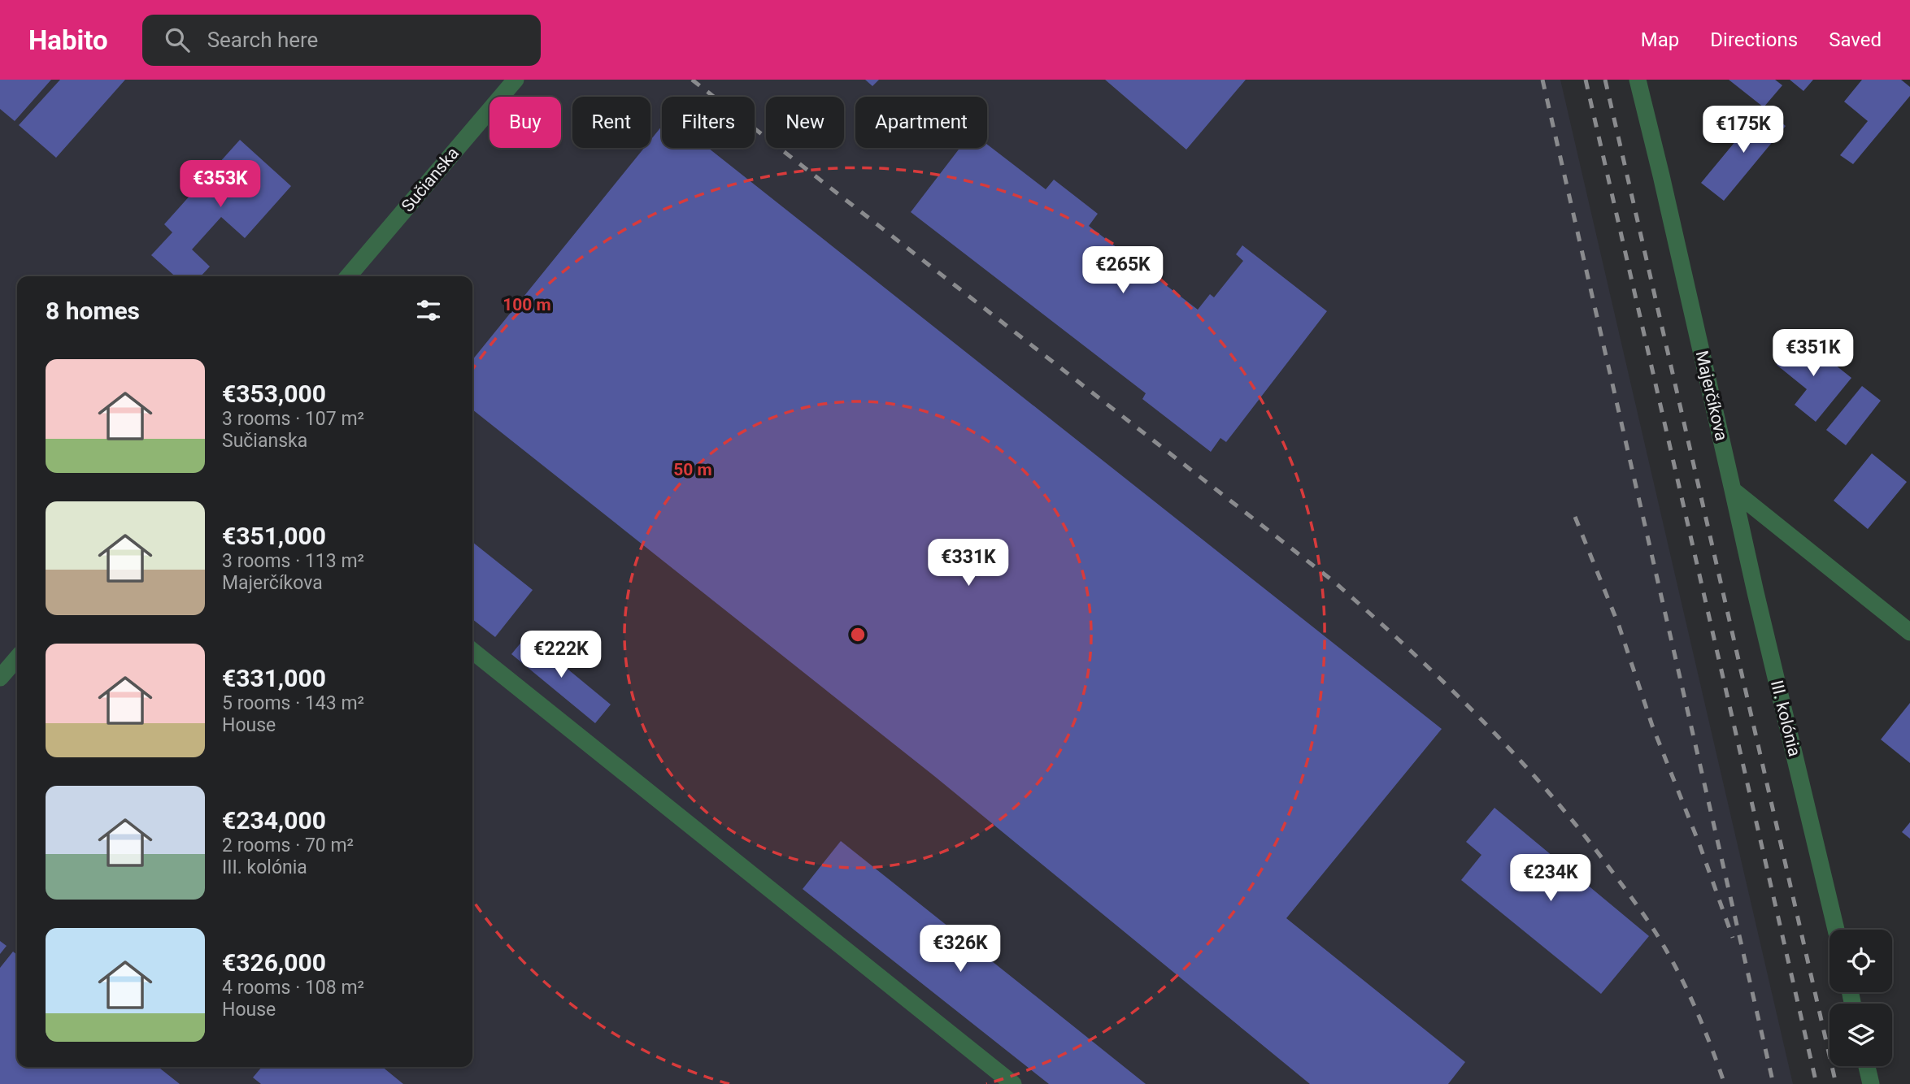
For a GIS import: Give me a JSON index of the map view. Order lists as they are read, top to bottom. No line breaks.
{"streets":{"street":["Sučianska","Majerčíkova","III. kolónia"]},"crossings":[["Majerčíkova","III. kolónia"]],"page":{"header":"Habito","search":"Search here","nav":["Map","Directions","Saved"],"chip":["Buy","Rent","Filters","New","Apartment"],"price":["€175K","€353K","€265K","€351K","€331K","€222K","€234K","€326K"],"heading":"8 homes","list":[{"name":"€353,000","note":"3 rooms · 107 m² · Sučianska"},{"name":"€351,000","note":"3 rooms · 113 m² · Majerčíkova"},{"name":"€331,000","note":"5 rooms · 143 m² · House"},{"name":"€234,000","note":"2 rooms · 70 m² · III. kolónia"},{"name":"€326,000","note":"4 rooms · 108 m² · House"}]},"rings":["100 m","50 m"]}
